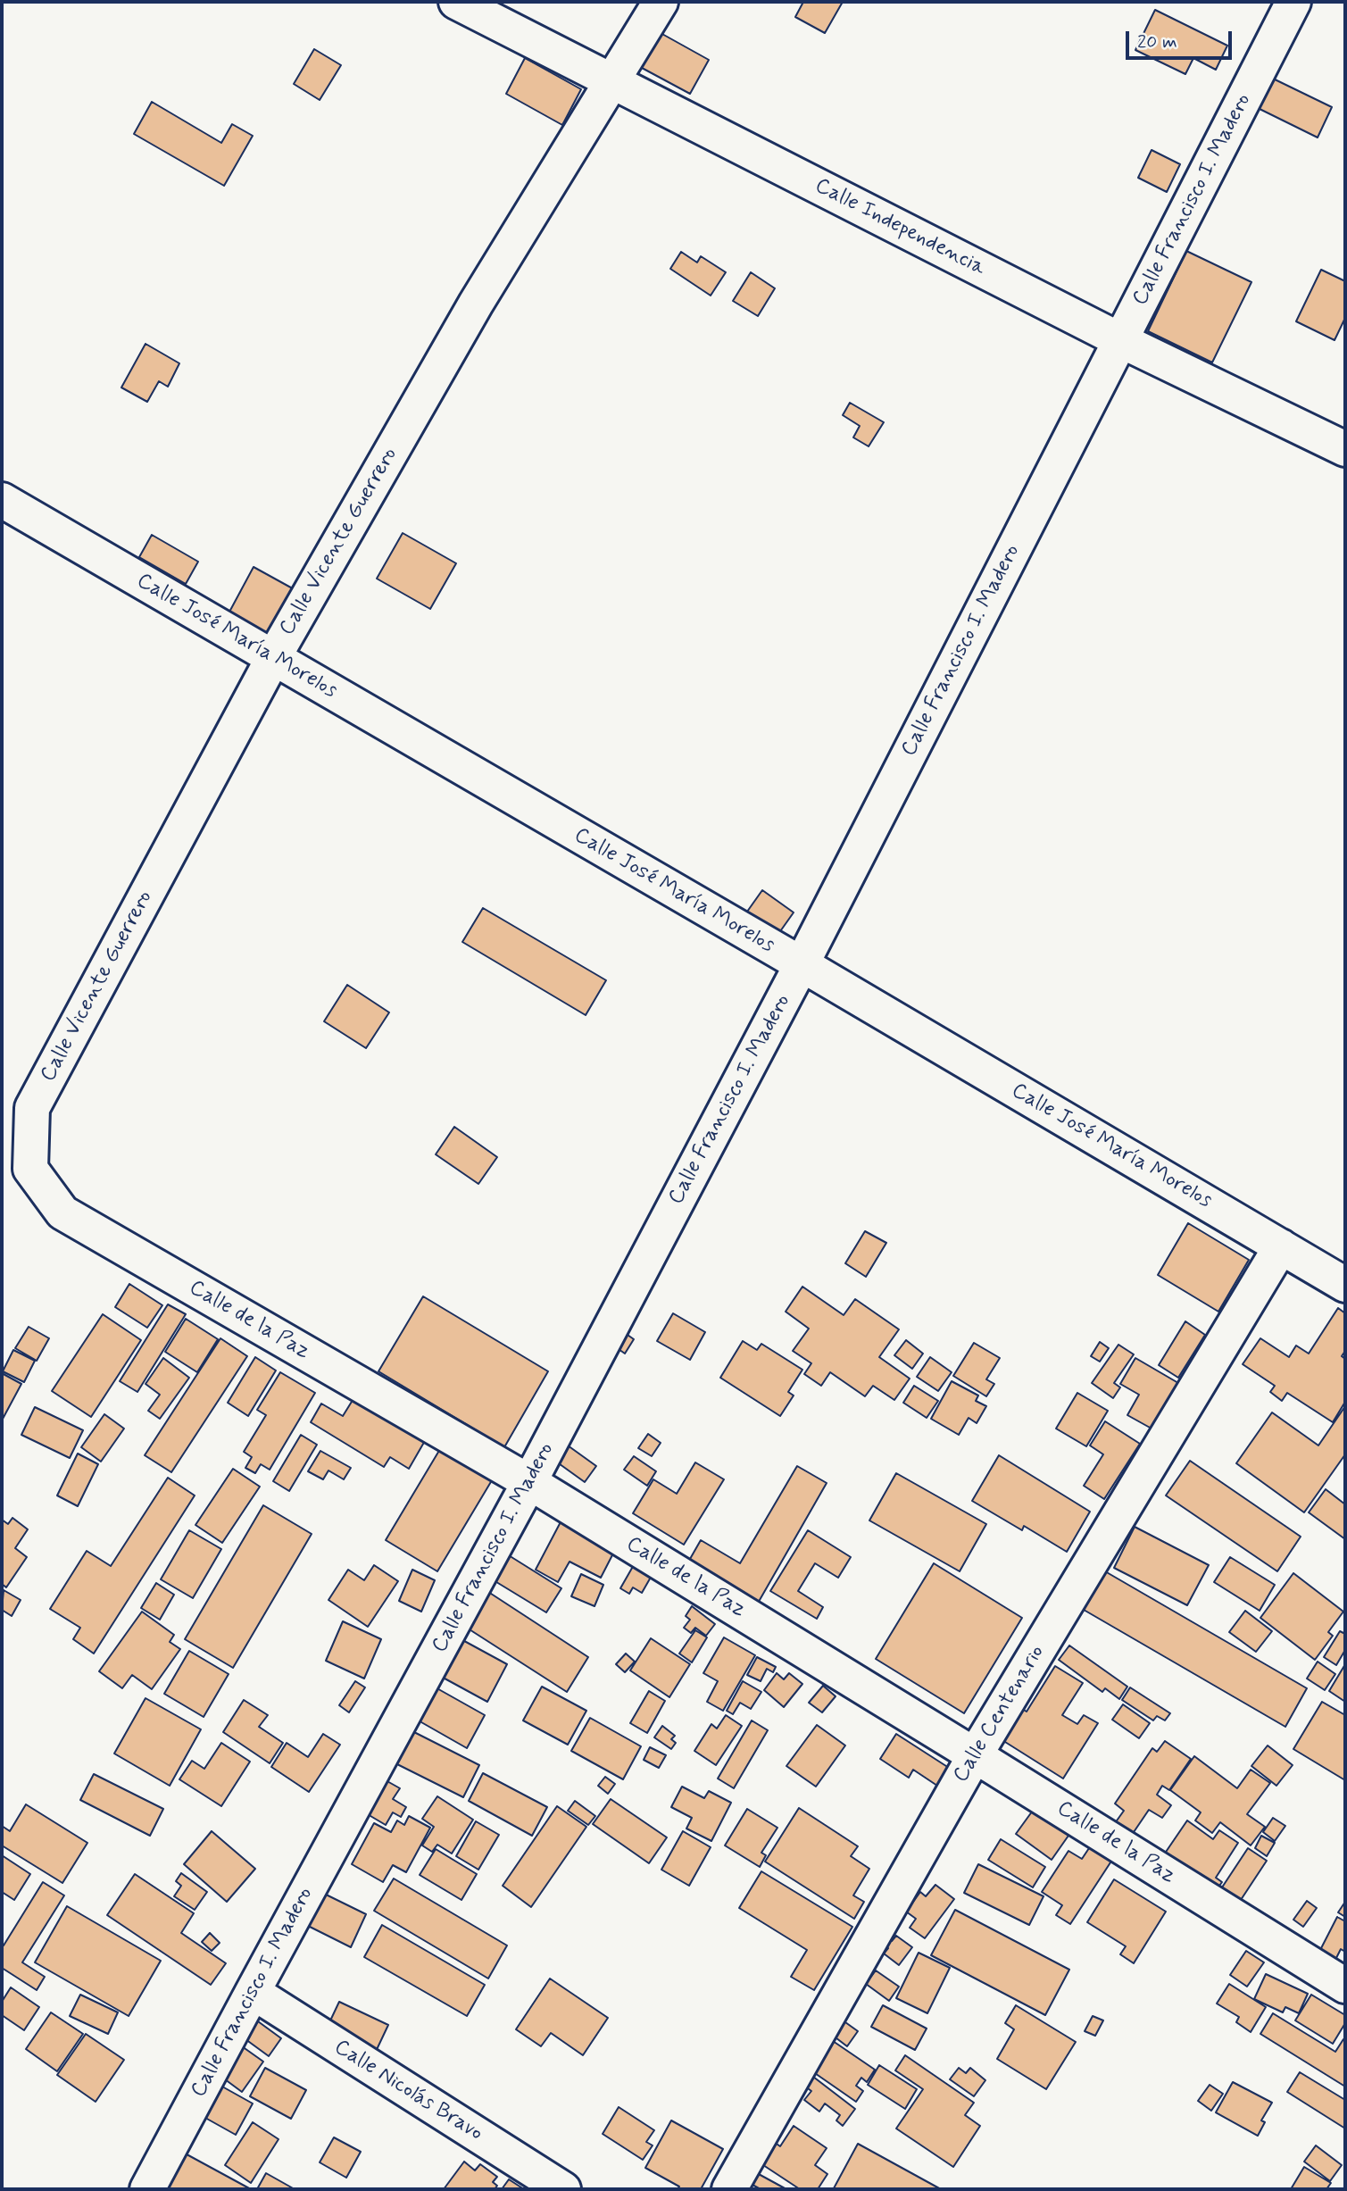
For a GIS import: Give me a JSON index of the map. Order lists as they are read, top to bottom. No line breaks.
{"streets":{"street":["Calle Francisco I. Madero","Calle Independencia","Calle Vicente Guerrero","Calle José María Morelos","Calle de la Paz","Calle Centenario","Calle Nicolás Bravo"]},"crossings":[["Calle Francisco I. Madero","Calle Independencia"],["Calle Francisco I. Madero","Calle José María Morelos"],["Calle Francisco I. Madero","Calle de la Paz"],["Calle Francisco I. Madero","Calle Nicolás Bravo"],["Calle Independencia","Calle Vicente Guerrero"],["Calle Vicente Guerrero","Calle José María Morelos"],["Calle Vicente Guerrero","Calle de la Paz"],["Calle José María Morelos","Calle Centenario"],["Calle de la Paz","Calle Centenario"]],"scale_bar":"20 m"}
